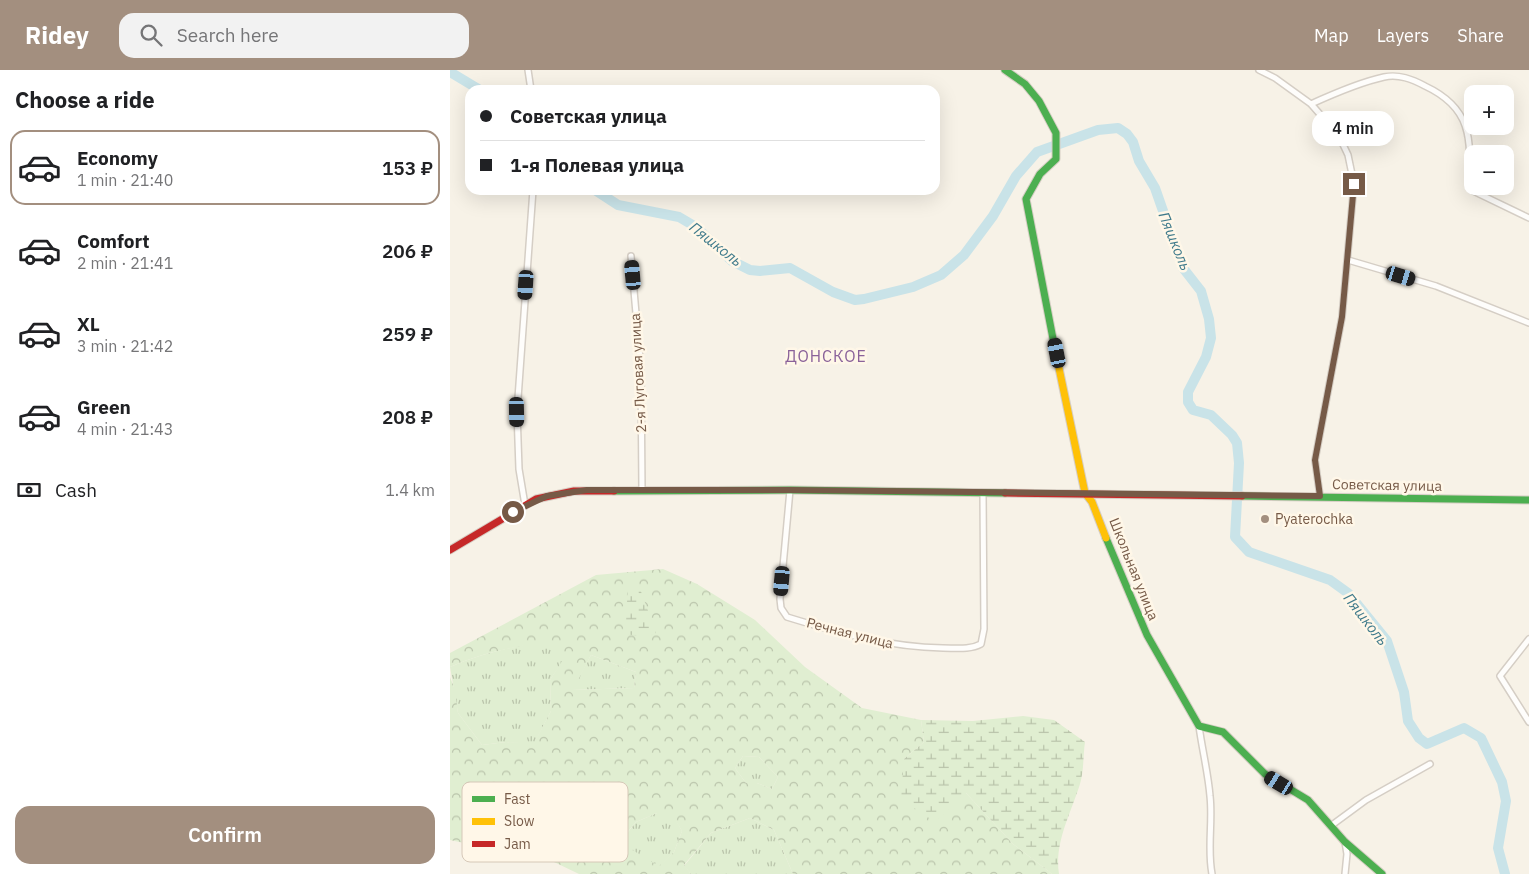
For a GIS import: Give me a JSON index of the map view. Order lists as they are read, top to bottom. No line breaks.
{"streets":{"main road":["Советская улица","Школьная улица"],"street":["2-я Луговая улица","Речная улица"]},"crossings":[["2-я Луговая улица","Советская улица"],["Советская улица","Школьная улица"],["Советская улица","Речная улица"]],"districts":["ДОНСКОЕ"],"water":["Пяшколь"],"places":["Pyaterochka"],"legend":["Fast","Slow","Jam"],"page":{"header":"Ridey","search":"Search here","nav":["Map","Layers","Share"],"heading":"Choose a ride","map_buttons":["+","−"],"banner":["Советская улица","1-я Полевая улица"],"bubble":"4 min","list":[{"name":"Economy","note":"1 min · 21:40","value":"153 ₽"},{"name":"Comfort","note":"2 min · 21:41","value":"206 ₽"},{"name":"XL","note":"3 min · 21:42","value":"259 ₽"},{"name":"Green","note":"4 min · 21:43","value":"208 ₽"}],"pay":["Cash","1.4 km"],"buttons":"Confirm"}}
